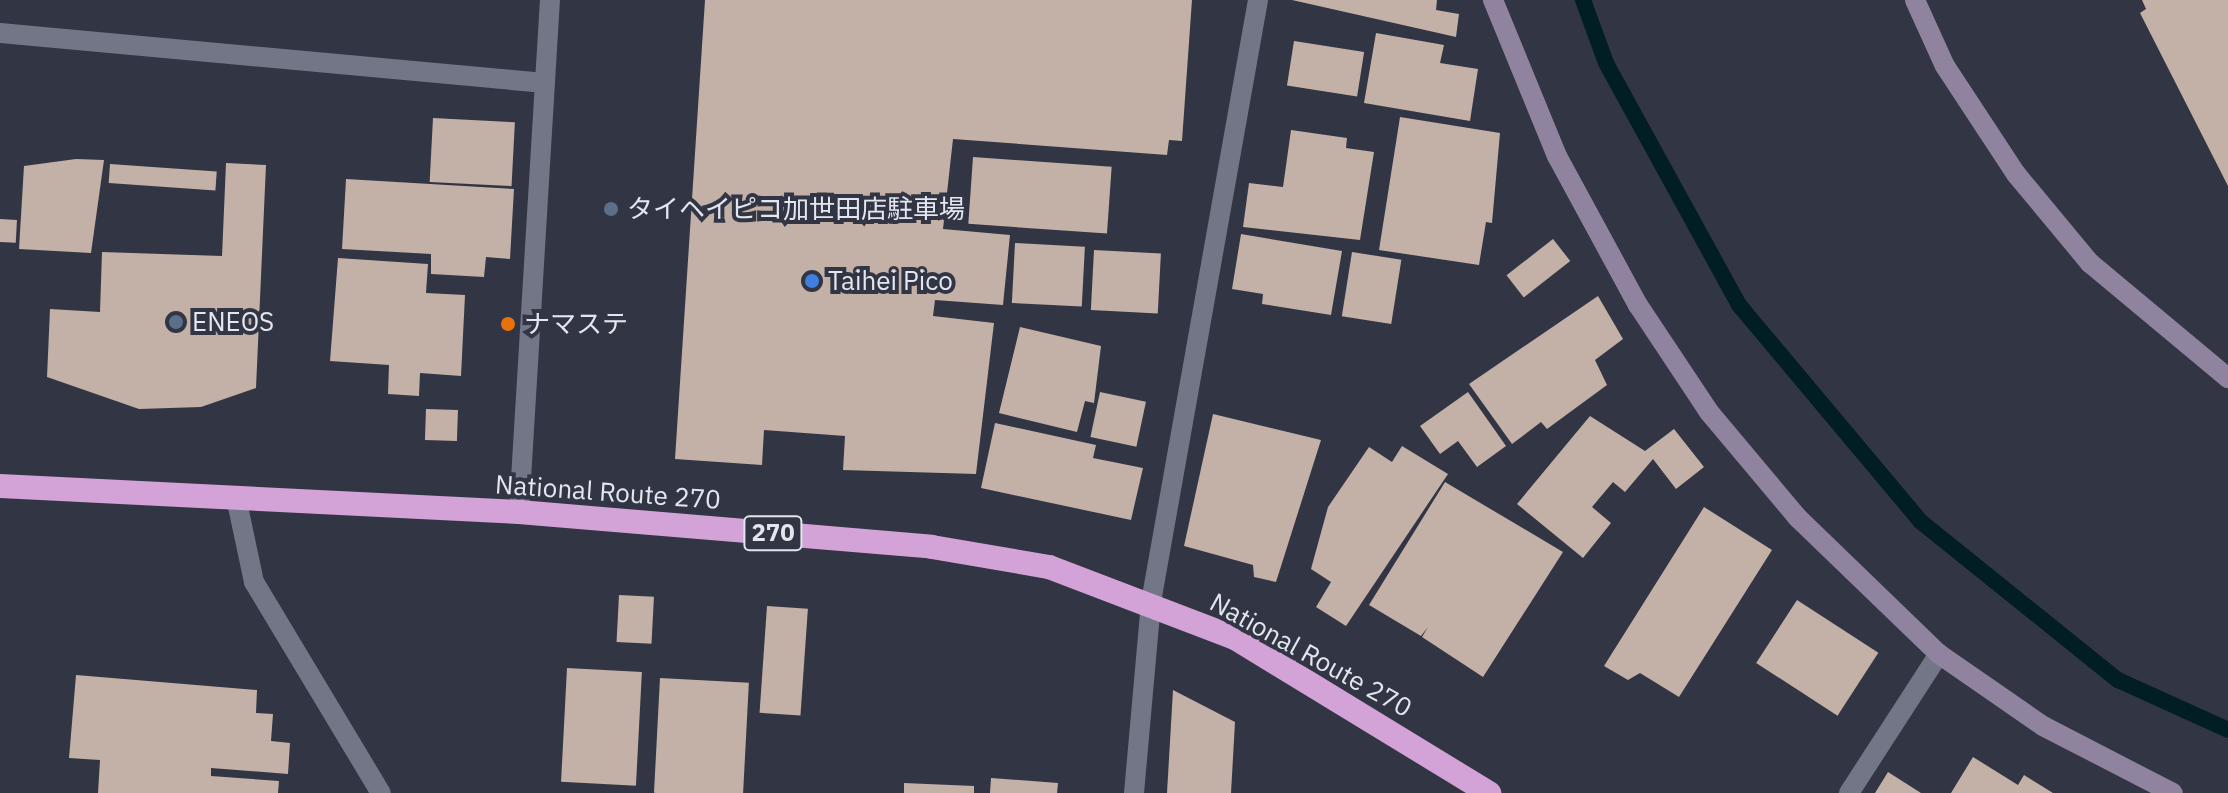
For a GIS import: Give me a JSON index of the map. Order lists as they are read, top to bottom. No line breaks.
{"streets":{"highway":["National Route 270","270"]},"places":["タイヘイピコ加世田店駐車場","Taihei Pico","ENEOS","ナマステ"]}
